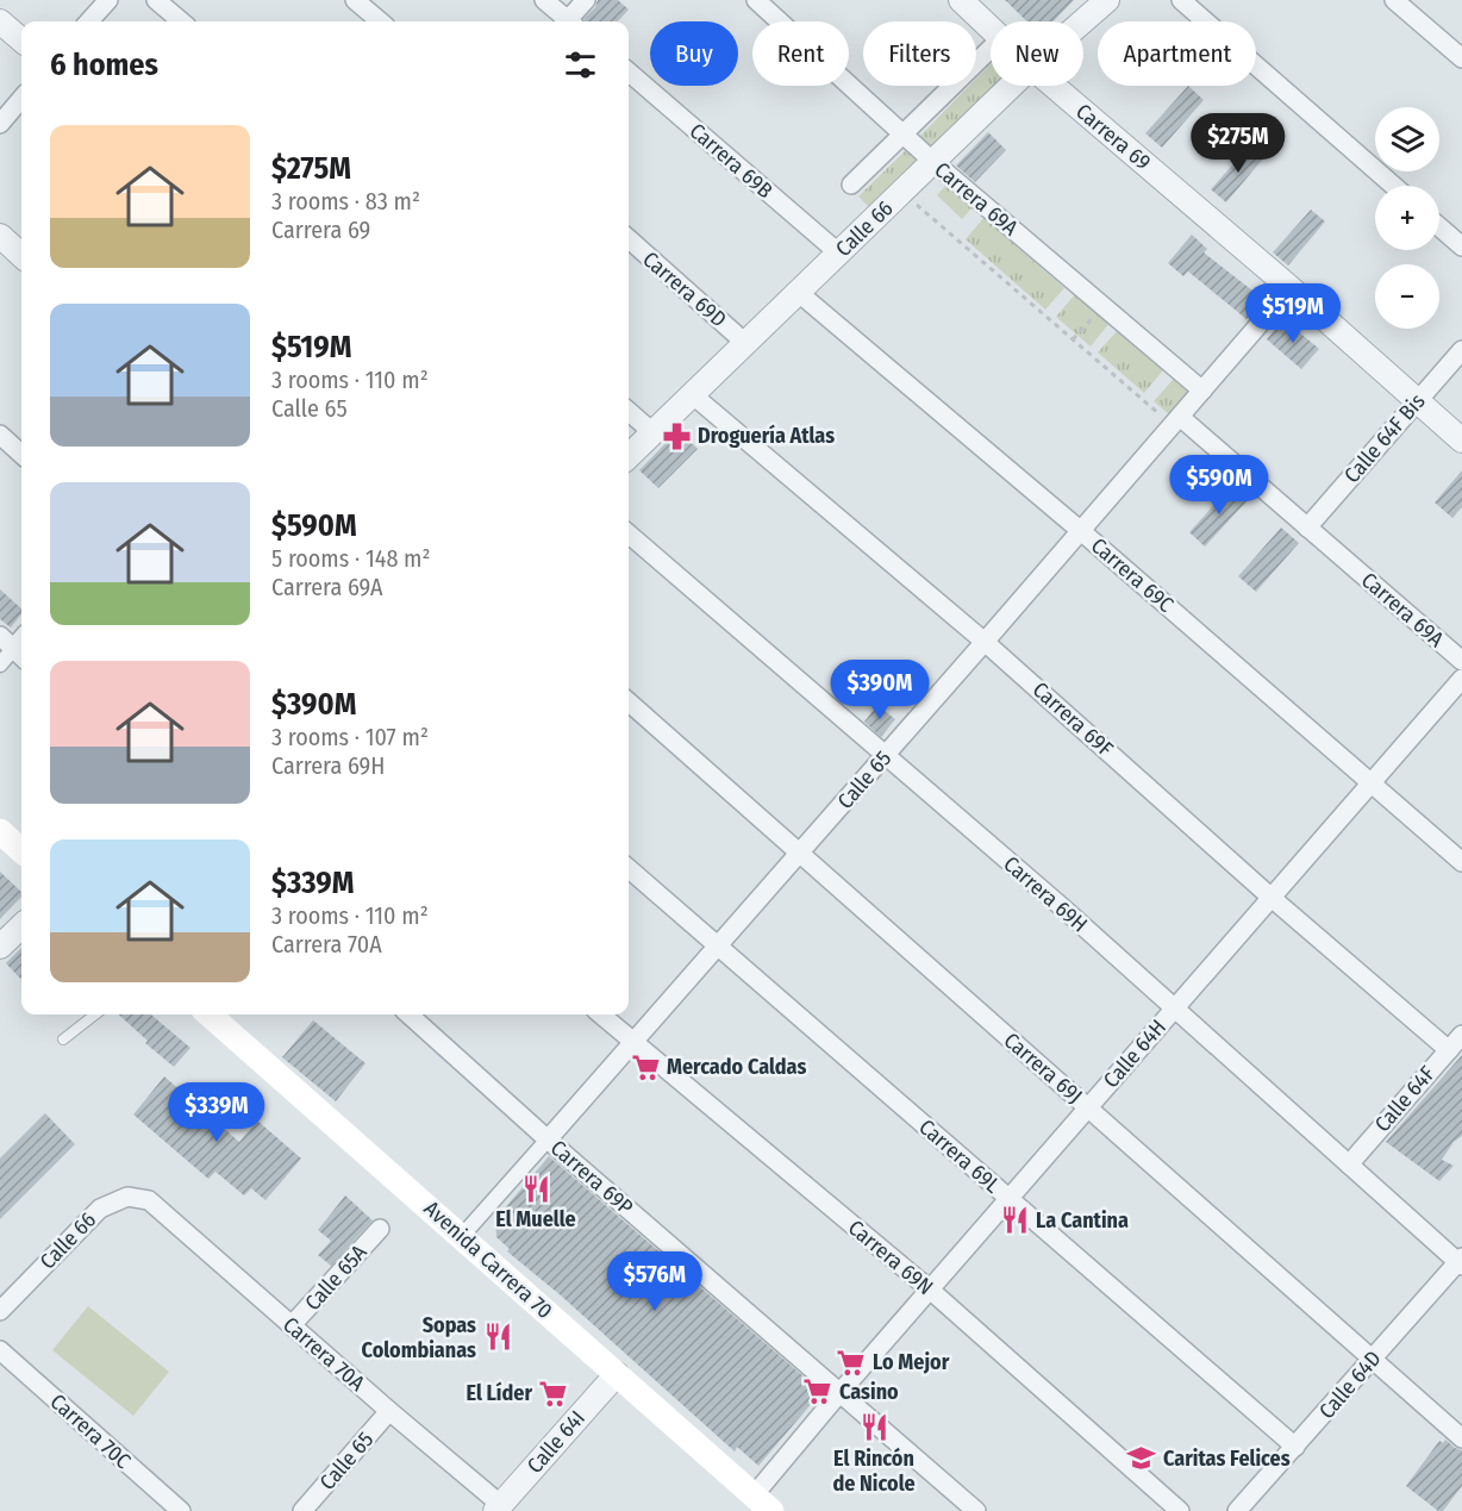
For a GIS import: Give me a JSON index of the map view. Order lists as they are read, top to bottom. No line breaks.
{"streets":{"main road":["Avenida Carrera 70"],"street":["Carrera 69","Carrera 69B","Carrera 69A","Calle 66","Carrera 69D","Calle 64F Bis","Carrera 69C","Carrera 69F","Calle 65","Carrera 69H","Calle 64H","Carrera 69J","Calle 64F","Carrera 69L","Carrera 69P","Carrera 69N","Calle 65A","Carrera 70A","Calle 64D","Carrera 70C","Calle 64I"]},"crossings":[["Carrera 69","Calle 64F Bis"],["Carrera 69","Calle 65"],["Carrera 69B","Calle 66"],["Carrera 69A","Calle 66"],["Carrera 69A","Calle 64F Bis"],["Carrera 69A","Calle 65"],["Calle 66","Carrera 69D"],["Calle 66","Carrera 69C"],["Calle 66","Carrera 69F"],["Calle 66","Carrera 70A"],["Carrera 69C","Calle 65"],["Carrera 69C","Calle 64H"],["Carrera 69F","Calle 65"],["Carrera 69F","Calle 64H"],["Carrera 69F","Calle 64F"],["Calle 65","Carrera 69H"],["Calle 65","Carrera 69J"],["Calle 65","Carrera 69L"],["Calle 65","Carrera 69P"],["Calle 65","Carrera 69N"],["Calle 65","Avenida Carrera 70"],["Calle 65","Carrera 70A"],["Carrera 69H","Calle 64H"],["Carrera 69H","Calle 64F"],["Carrera 69H","Calle 64D"],["Calle 64H","Carrera 69J"],["Calle 64H","Carrera 69L"],["Calle 64H","Carrera 69P"],["Calle 64H","Carrera 69N"],["Calle 64H","Avenida Carrera 70"],["Carrera 69J","Calle 64D"],["Carrera 69L","Calle 64D"],["Avenida Carrera 70","Calle 64I"],["Calle 65A","Carrera 70A"],["Carrera 70A","Calle 64I"]],"places":{"pharmacy":["Droguería Atlas"],"supermarket":["Mercado Caldas","Lo Mejor","Casino","El Líder"],"restaurant":["El Muelle","La Cantina","Sopas Colombianas","El Rincón de Nicole"],"school or university":["Caritas Felices"]},"page":{"chip":["Buy","Rent","Filters","New","Apartment"],"heading":"6 homes","map_buttons":["+","−"],"list":[{"name":"$275M","note":"3 rooms · 83 m² · Carrera 69"},{"name":"$519M","note":"3 rooms · 110 m² · Calle 65"},{"name":"$590M","note":"5 rooms · 148 m² · Carrera 69A"},{"name":"$390M","note":"3 rooms · 107 m² · Carrera 69H"},{"name":"$339M","note":"3 rooms · 110 m² · Carrera 70A"}],"price":["$275M","$519M","$590M","$390M","$339M","$576M"]}}
